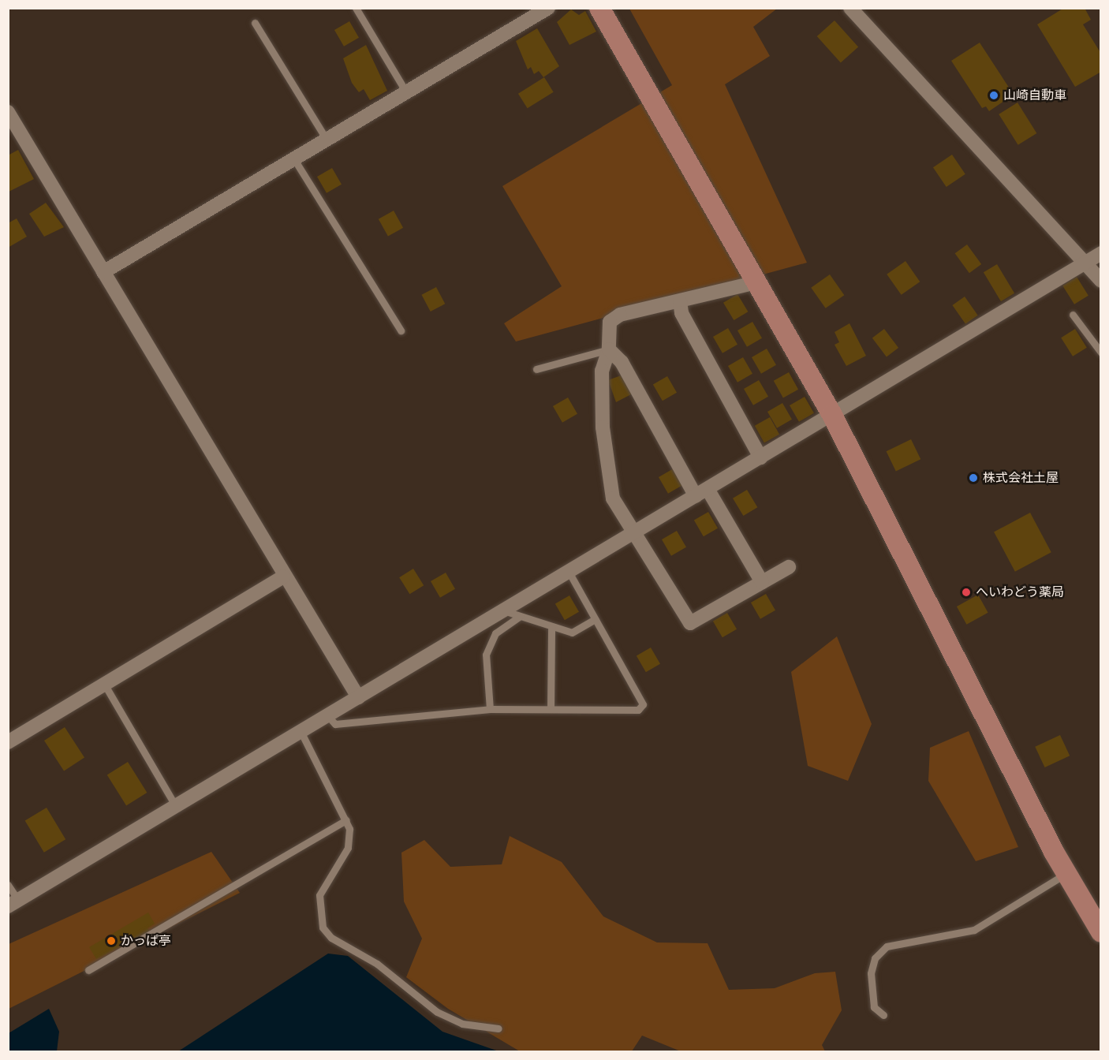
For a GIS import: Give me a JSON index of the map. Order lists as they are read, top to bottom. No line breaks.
{"places":["山崎自動車","株式会社土屋","へいわどう薬局","かっぱ亭"]}
